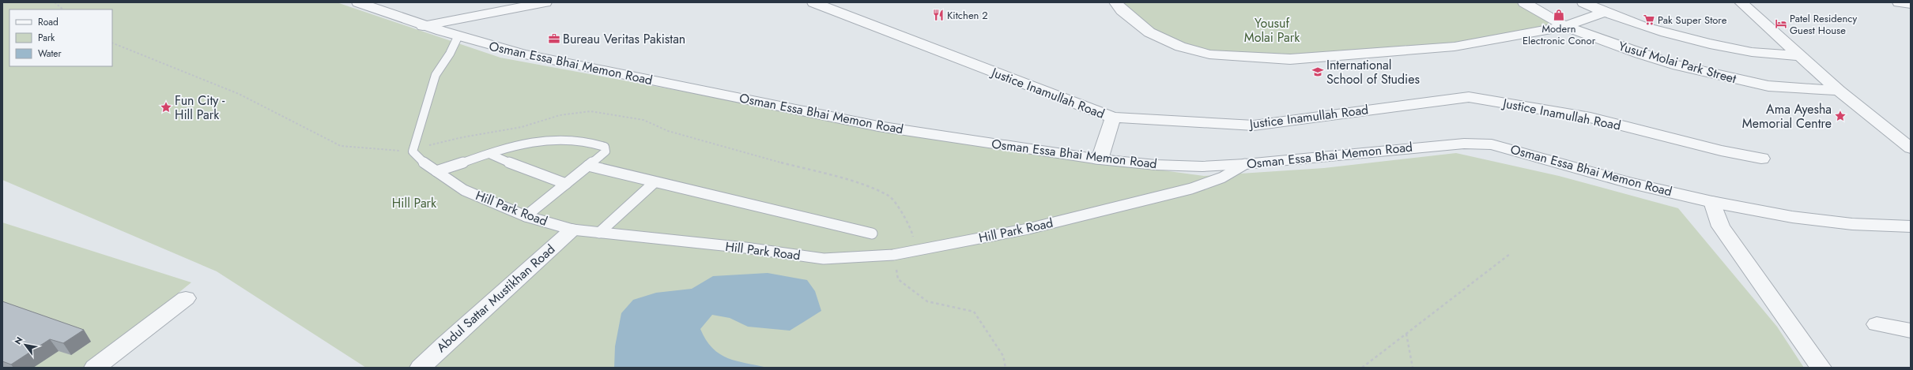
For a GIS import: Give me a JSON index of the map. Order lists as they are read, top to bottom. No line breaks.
{"streets":{"street":["Yusuf Molai Park Street","Osman Essa Bhai Memon Road","Justice Inamullah Road","Abdul Sattar Mustikhan Road"],"lane":["Hill Park Road"]},"crossings":[["Osman Essa Bhai Memon Road","Hill Park Road"],["Hill Park Road","Abdul Sattar Mustikhan Road"]],"parks":["Yousuf Molai Park","Hill Park"],"places":{"restaurant":["Kitchen 2"],"shop":["Modern Electronic Conor"],"supermarket":["Pak Super Store"],"hotel":["Patel Residency Guest House"],"office":["Bureau Veritas Pakistan"],"school or university":["International School of Studies"],"place":["Fun City - Hill Park","Ama Ayesha Memorial Centre"]},"legend":["Road","Park","Water"],"north":"top left"}
